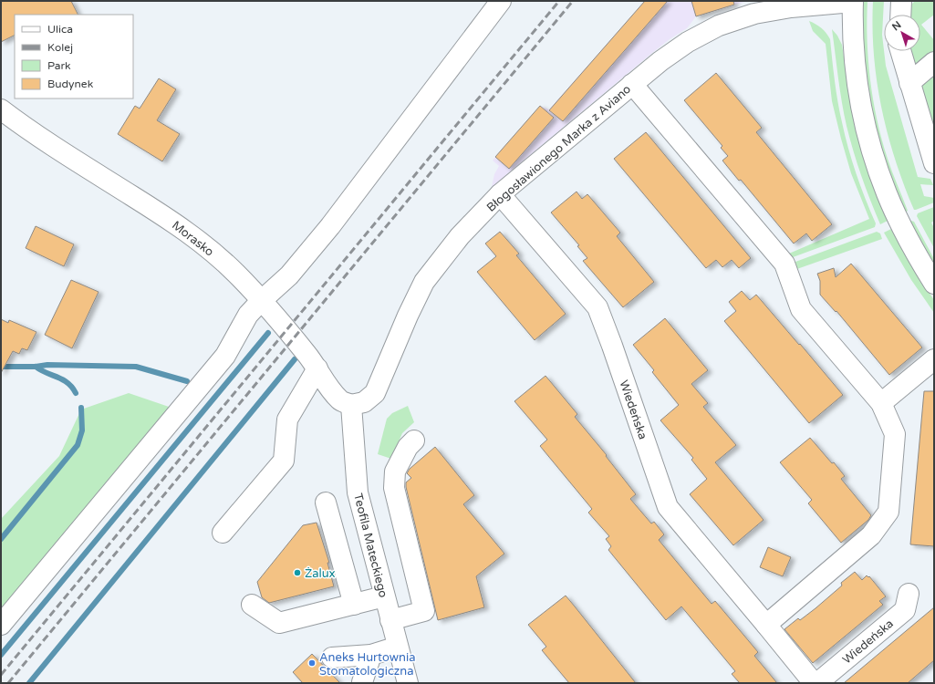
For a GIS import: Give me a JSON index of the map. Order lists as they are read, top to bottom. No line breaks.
{"streets":{"street":["Błogosławionego Marka z Aviano","Morasko","Wiedeńska","Teofila Mateckiego"]},"crossings":[["Błogosławionego Marka z Aviano","Morasko"],["Błogosławionego Marka z Aviano","Wiedeńska"],["Błogosławionego Marka z Aviano","Teofila Mateckiego"],["Morasko","Teofila Mateckiego"]],"places":["Żalux","Aneks Hurtownia Stomatologiczna"],"legend":["Ulica","Kolej","Park","Budynek"],"north":"top left"}
